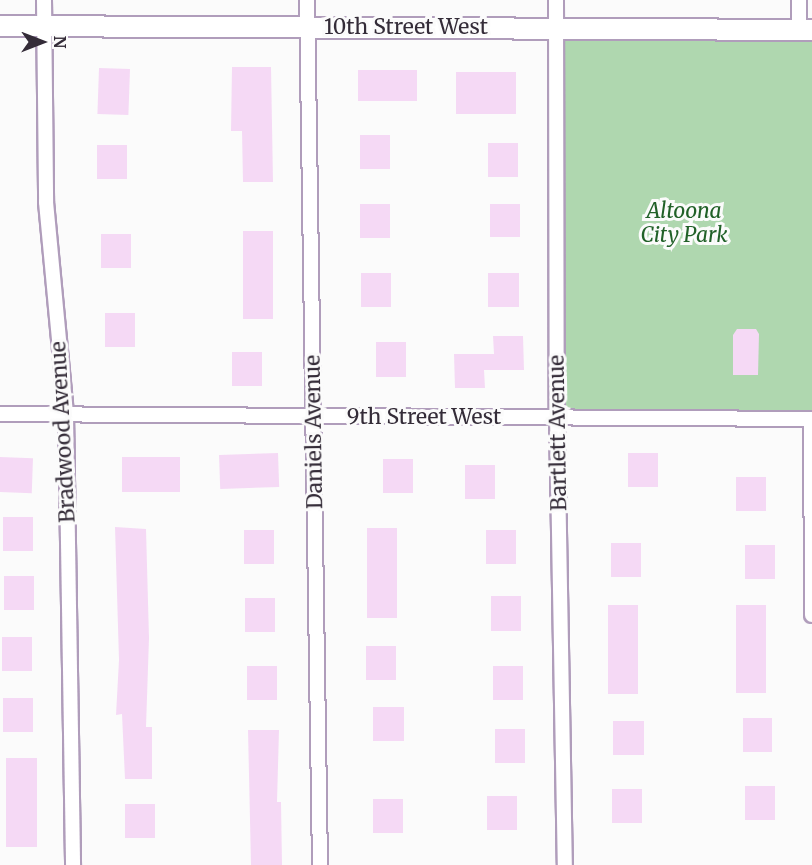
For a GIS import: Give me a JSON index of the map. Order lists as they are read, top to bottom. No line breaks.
{"streets":{"street":["10th Street West","9th Street West","Bradwood Avenue","Daniels Avenue","Bartlett Avenue"]},"crossings":[["10th Street West","Bradwood Avenue"],["10th Street West","Daniels Avenue"],["10th Street West","Bartlett Avenue"],["9th Street West","Bradwood Avenue"],["9th Street West","Daniels Avenue"],["9th Street West","Bartlett Avenue"]],"parks":["Altoona City Park"],"north":"right"}
